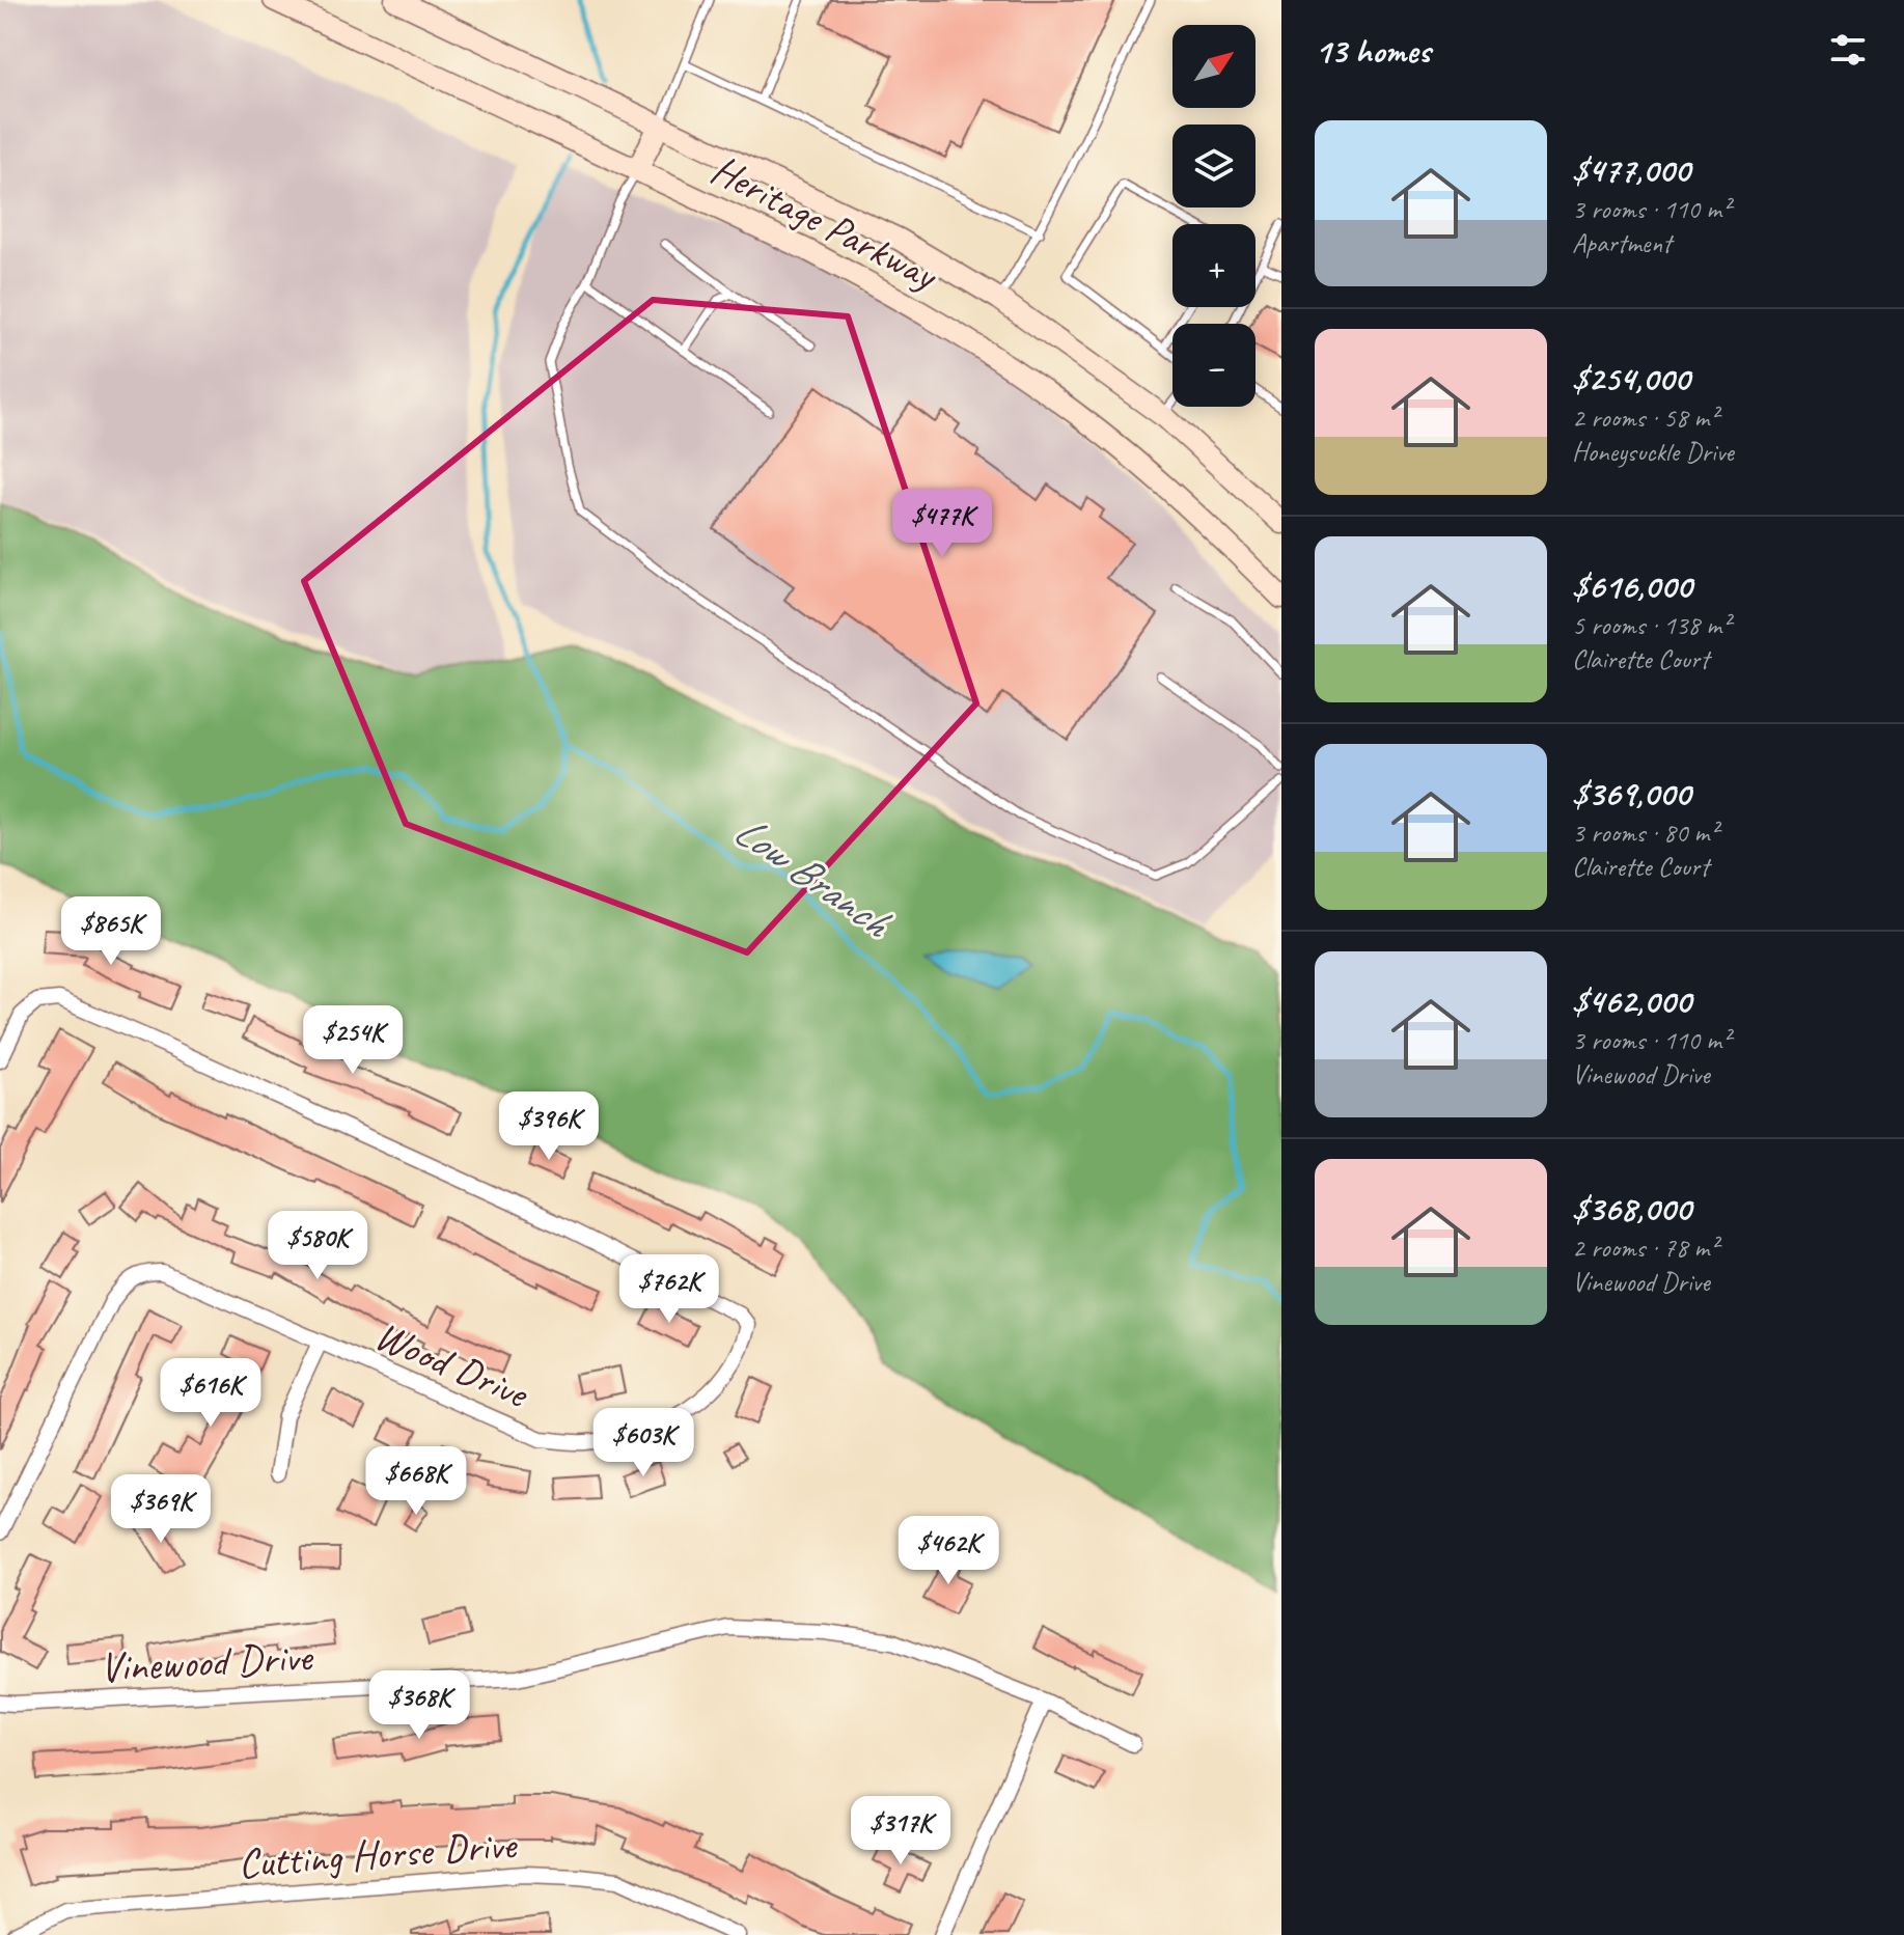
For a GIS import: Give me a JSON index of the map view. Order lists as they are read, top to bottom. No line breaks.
{"streets":{"main road":["Heritage Parkway"],"street":["Wood Drive","Vinewood Drive","Cutting Horse Drive"]},"water":["Low Branch"],"north":"top right","page":{"heading":"13 homes","map_buttons":["+","−"],"list":[{"name":"$477,000","note":"3 rooms · 110 m² · Apartment"},{"name":"$254,000","note":"2 rooms · 58 m² · Honeysuckle Drive"},{"name":"$616,000","note":"5 rooms · 138 m² · Clairette Court"},{"name":"$369,000","note":"3 rooms · 80 m² · Clairette Court"},{"name":"$462,000","note":"3 rooms · 110 m² · Vinewood Drive"},{"name":"$368,000","note":"2 rooms · 78 m² · Vinewood Drive"}],"price":["$477K","$865K","$254K","$396K","$580K","$762K","$616K","$603K","$668K","$369K","$462K","$368K","$317K"]}}
